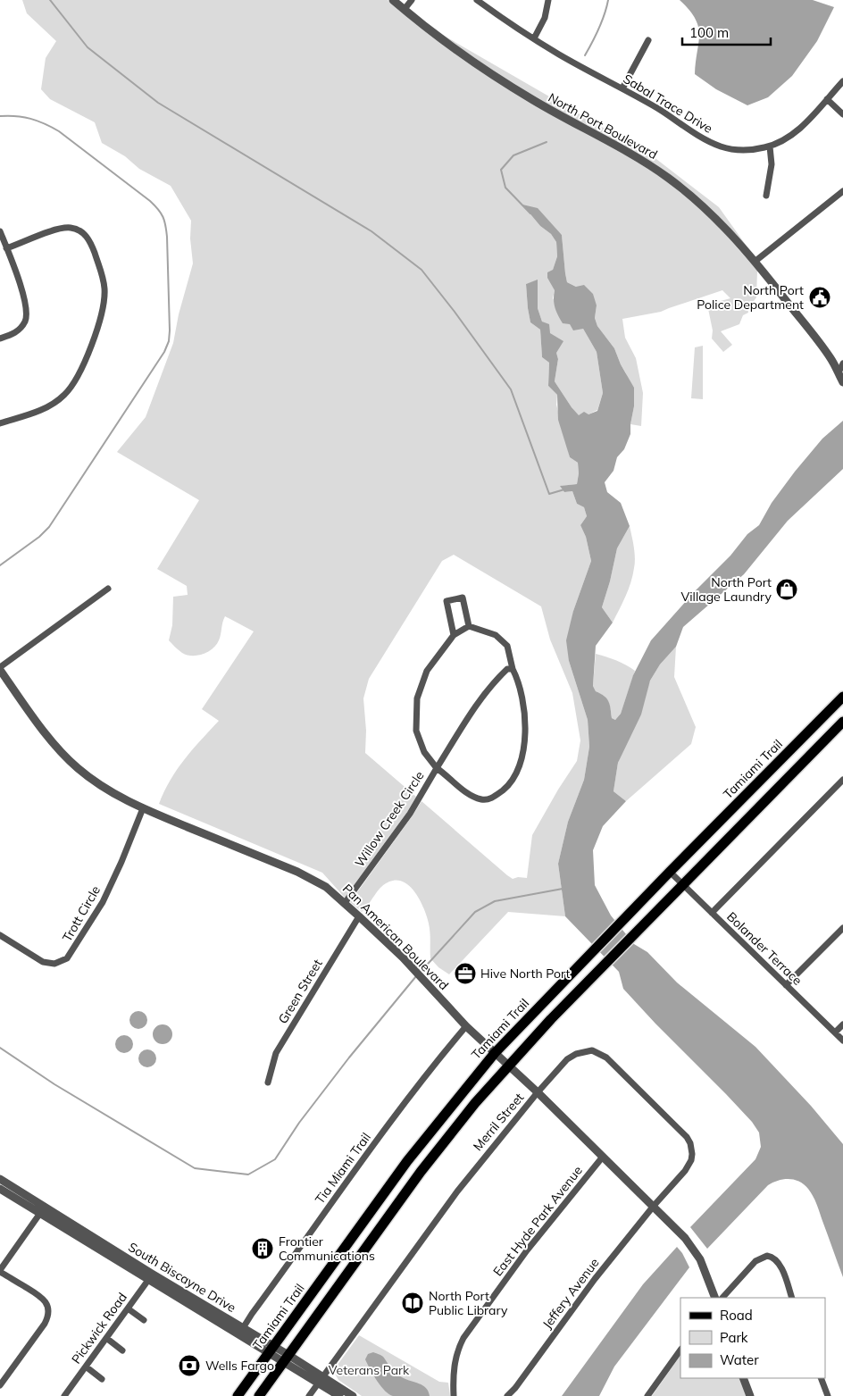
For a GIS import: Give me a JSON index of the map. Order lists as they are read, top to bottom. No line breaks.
{"streets":{"main road":["Tamiami Trail"],"street":["Sabal Trace Drive","North Port Boulevard","Willow Creek Circle","Trott Circle","Pan American Boulevard","Bolander Terrace","Green Street","Merril Street","Tia Miami Trail","East Hyde Park Avenue","South Biscayne Drive","Jeffery Avenue","Pickwick Road"]},"crossings":[["Tamiami Trail","Pan American Boulevard"],["Tamiami Trail","Bolander Terrace"],["Tamiami Trail","South Biscayne Drive"],["Willow Creek Circle","Pan American Boulevard"],["Trott Circle","Pan American Boulevard"],["Pan American Boulevard","Green Street"],["Pan American Boulevard","Merril Street"],["Pan American Boulevard","Tia Miami Trail"],["Pan American Boulevard","East Hyde Park Avenue"],["Pan American Boulevard","Jeffery Avenue"],["Merril Street","South Biscayne Drive"],["Merril Street","Jeffery Avenue"],["Tia Miami Trail","South Biscayne Drive"],["South Biscayne Drive","Pickwick Road"]],"parks":["Veterans Park"],"places":{"public building":["North Port Police Department"],"shop":["North Port Village Laundry"],"office":["Hive North Port"],"building":["Frontier Communications"],"library":["North Port Public Library"],"bank":["Wells Fargo"]},"legend":["Road","Park","Water"],"scale_bar":"100 m"}
